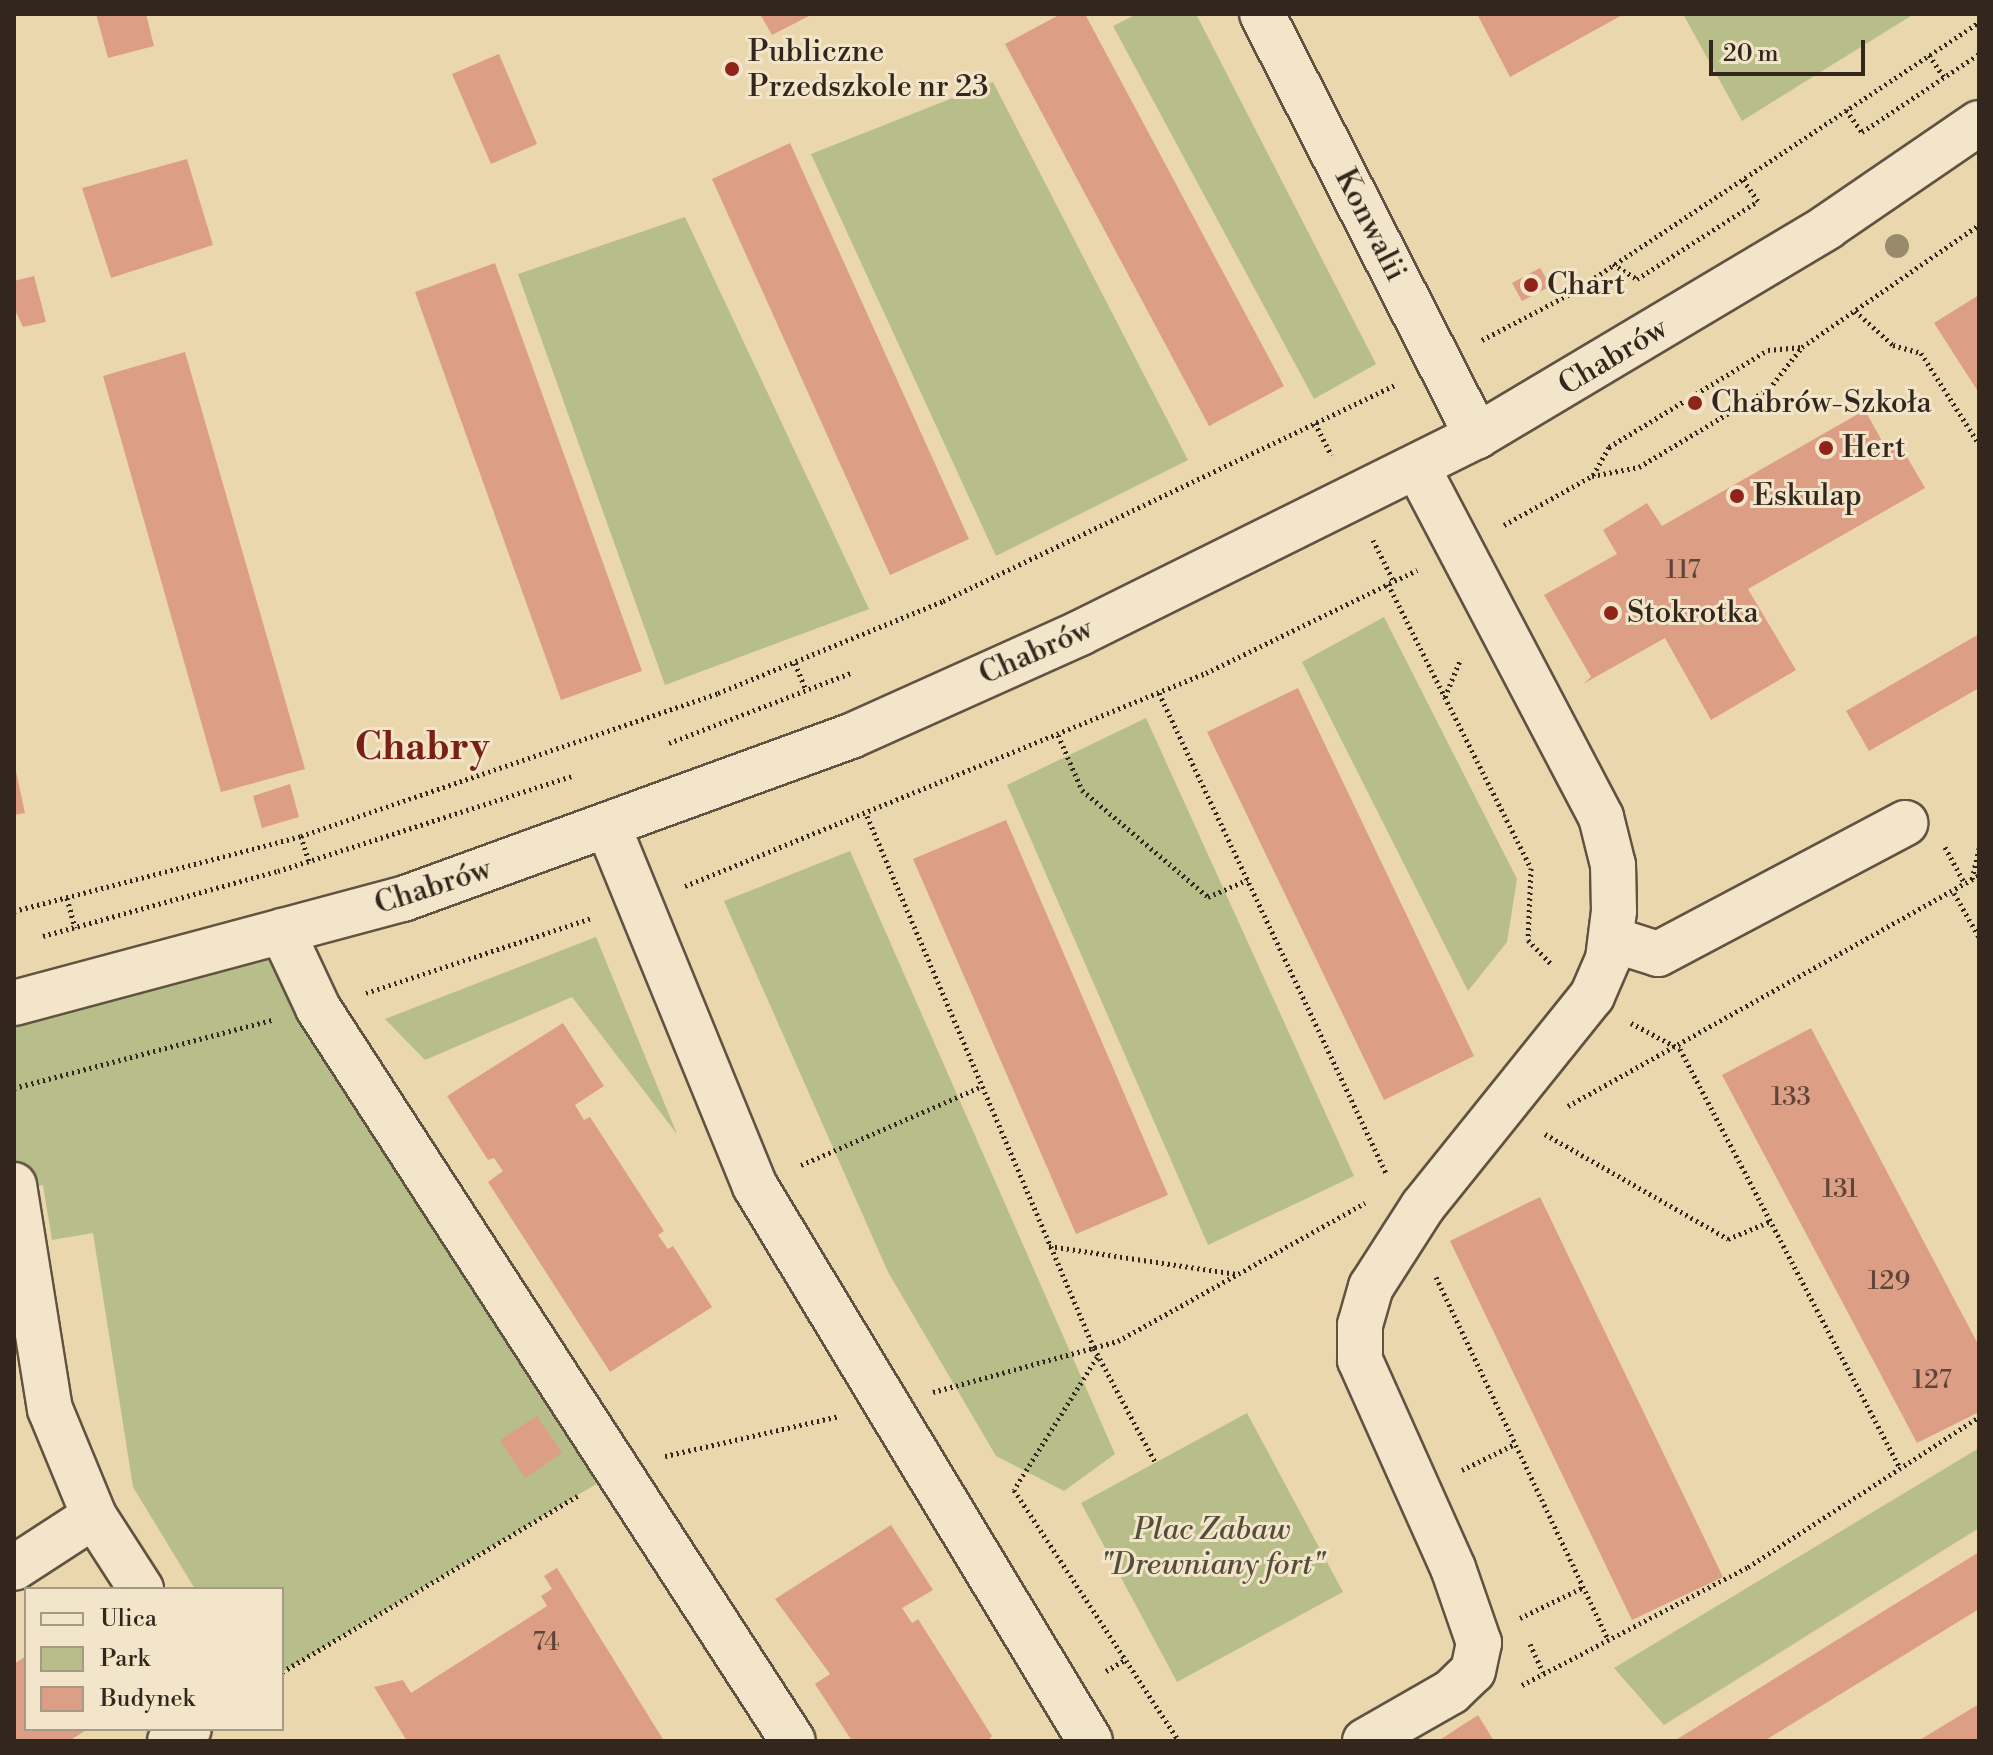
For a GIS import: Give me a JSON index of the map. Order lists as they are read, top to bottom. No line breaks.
{"streets":{"street":["Konwalii","Chabrów"]},"crossings":[["Konwalii","Chabrów"]],"districts":["Chabry"],"parks":["Plac Zabaw \"Drewniany fort\""],"places":["Publiczne Przedszkole nr 23","Chart","Chabrów-Szkoła","Hert","Eskulap","Stokrotka"],"house_numbers":["117","133","131","129","127","74"],"legend":["Ulica","Park","Budynek"],"scale_bar":"20 m"}
